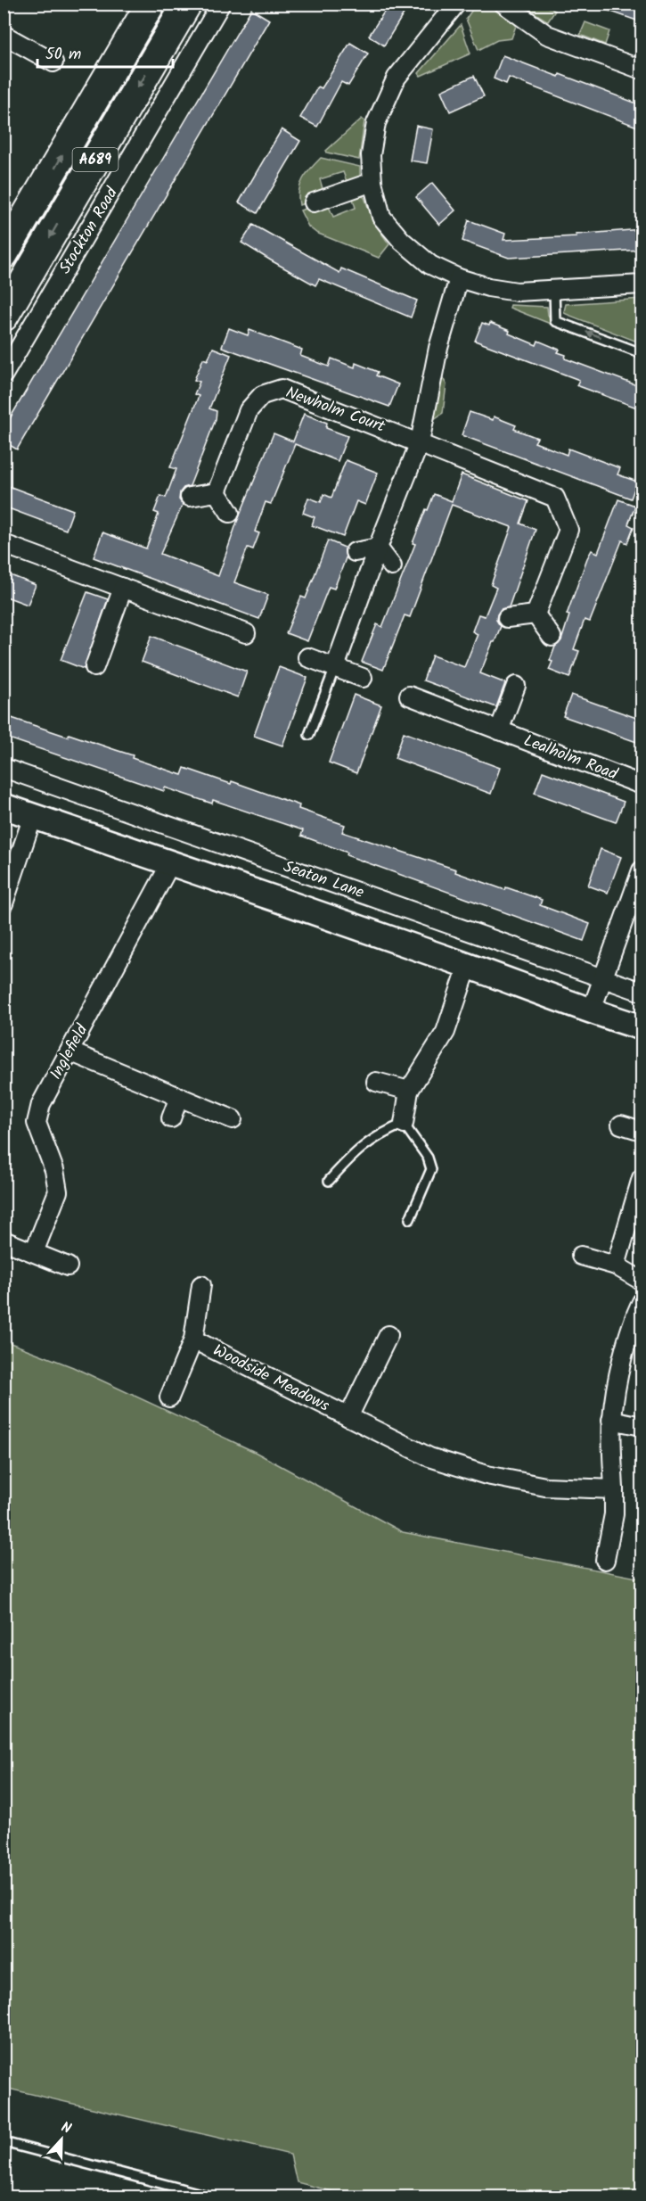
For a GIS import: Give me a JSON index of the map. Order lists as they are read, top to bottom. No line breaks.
{"streets":{"highway":["A689","Stockton Road"],"main road":["Seaton Lane"],"street":["Newholm Court","Lealholm Road","Inglefield","Woodside Meadows"]},"crossings":[["Seaton Lane","Inglefield"]],"scale_bar":"50 m","north":"top"}
